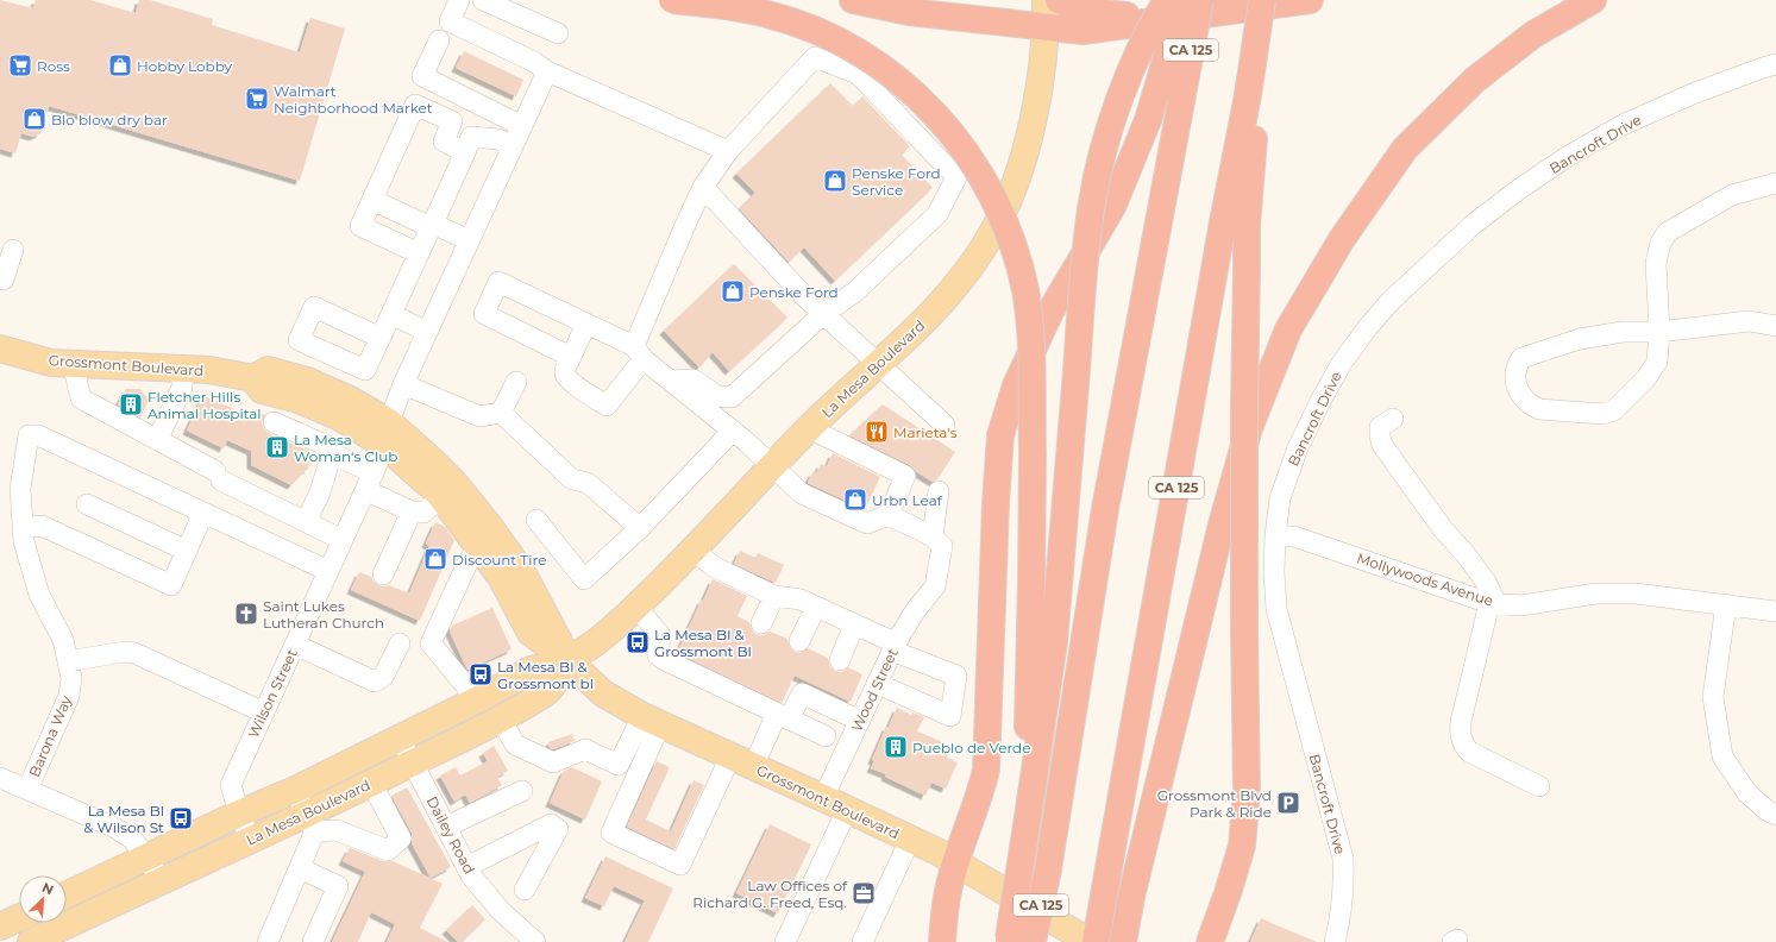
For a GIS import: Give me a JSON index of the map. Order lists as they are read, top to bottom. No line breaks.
{"streets":{"highway":["CA 125"],"main road":["Grossmont Boulevard","La Mesa Boulevard"],"street":["Bancroft Drive","Mollywoods Avenue","Wood Street","Wilson Street","Barona Way","Dailey Road"]},"crossings":[["Bancroft Drive","Mollywoods Avenue"],["Grossmont Boulevard","La Mesa Boulevard"],["Grossmont Boulevard","Wood Street"],["Grossmont Boulevard","Wilson Street"],["La Mesa Boulevard","Wilson Street"],["La Mesa Boulevard","Dailey Road"]],"places":{"supermarket":["Ross","Walmart Neighborhood Market"],"shop":["Hobby Lobby","Blo blow dry bar","Penske Ford Service","Penske Ford","Urbn Leaf","Discount Tire"],"building":["Fletcher Hills Animal Hospital","La Mesa Woman's Club","Pueblo de Verde"],"restaurant":["Marieta's"],"church":["Saint Lukes Lutheran Church"],"bus stop":["La Mesa Bl & Grossmont Bl","La Mesa Bl & Grossmont bl","La Mesa Bl & Wilson St"],"parking":["Grossmont Blvd Park & Ride"],"office":["Law Offices of Richard G. Freed, Esq."]},"north":"top right"}
